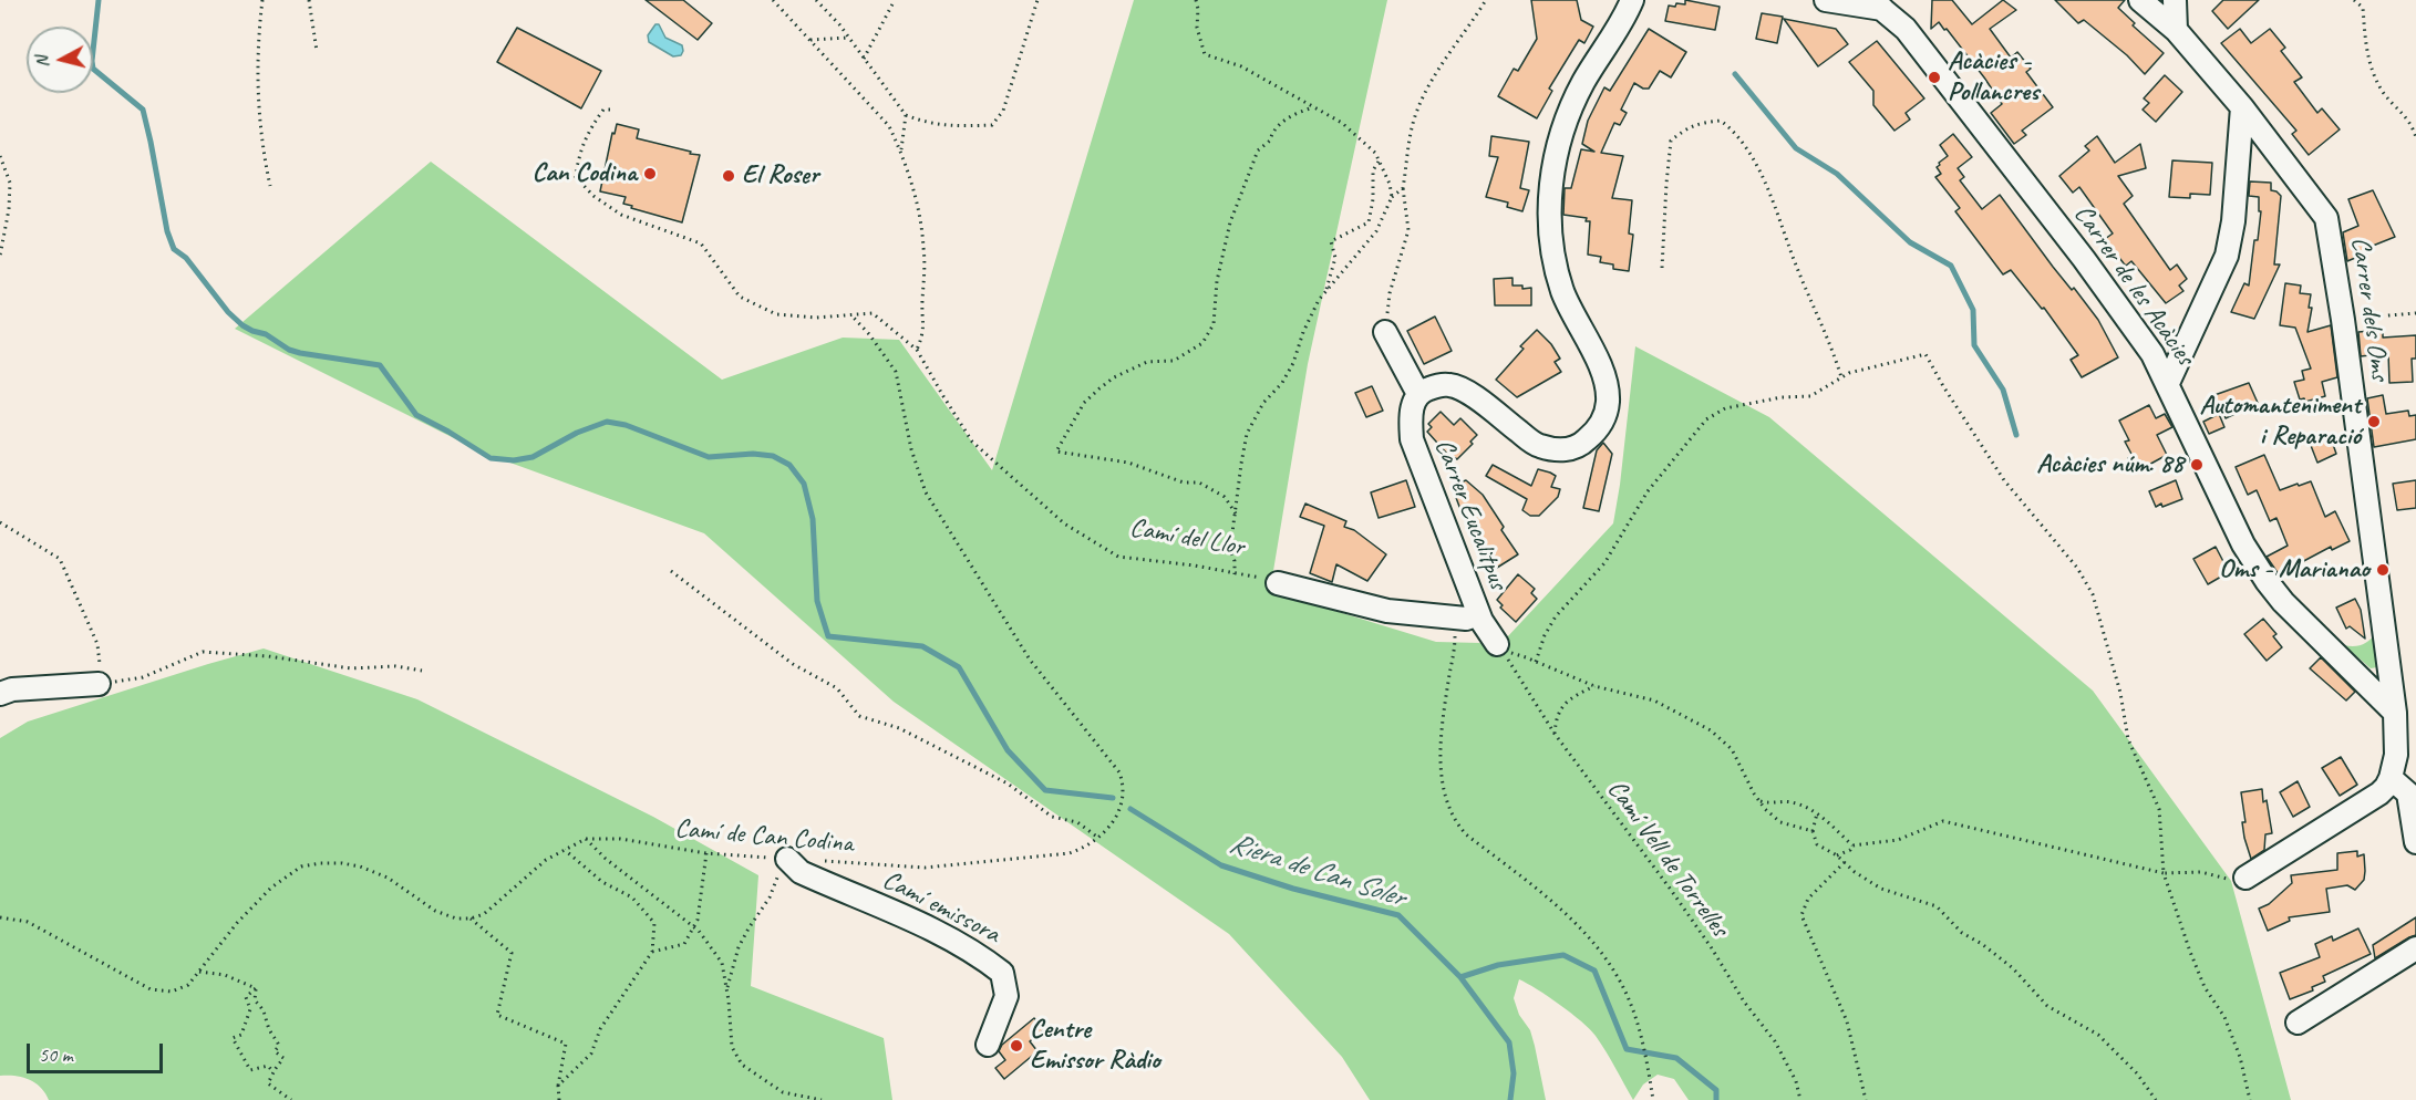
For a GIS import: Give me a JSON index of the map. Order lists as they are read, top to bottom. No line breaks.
{"streets":{"street":["Carrer de les Acàcies","Carrer dels Oms","Carrer Eucalitpus","Camí emissora"],"path":["Camí del Llor","Camí de Can Codina","Camí Vell de Torrelles"]},"crossings":[["Carrer de les Acàcies","Carrer dels Oms"],["Carrer Eucalitpus","Camí Vell de Torrelles"],["Camí de Can Codina","Camí emissora"]],"water":["Riera de Can Soler"],"places":["Acàcies - Pollancres","Can Codina","El Roser","Automanteniment i Reparació","Acàcies núm. 88","Oms - Marianao","Centre Emissor Ràdio"],"scale_bar":"50 m","north":"left"}
